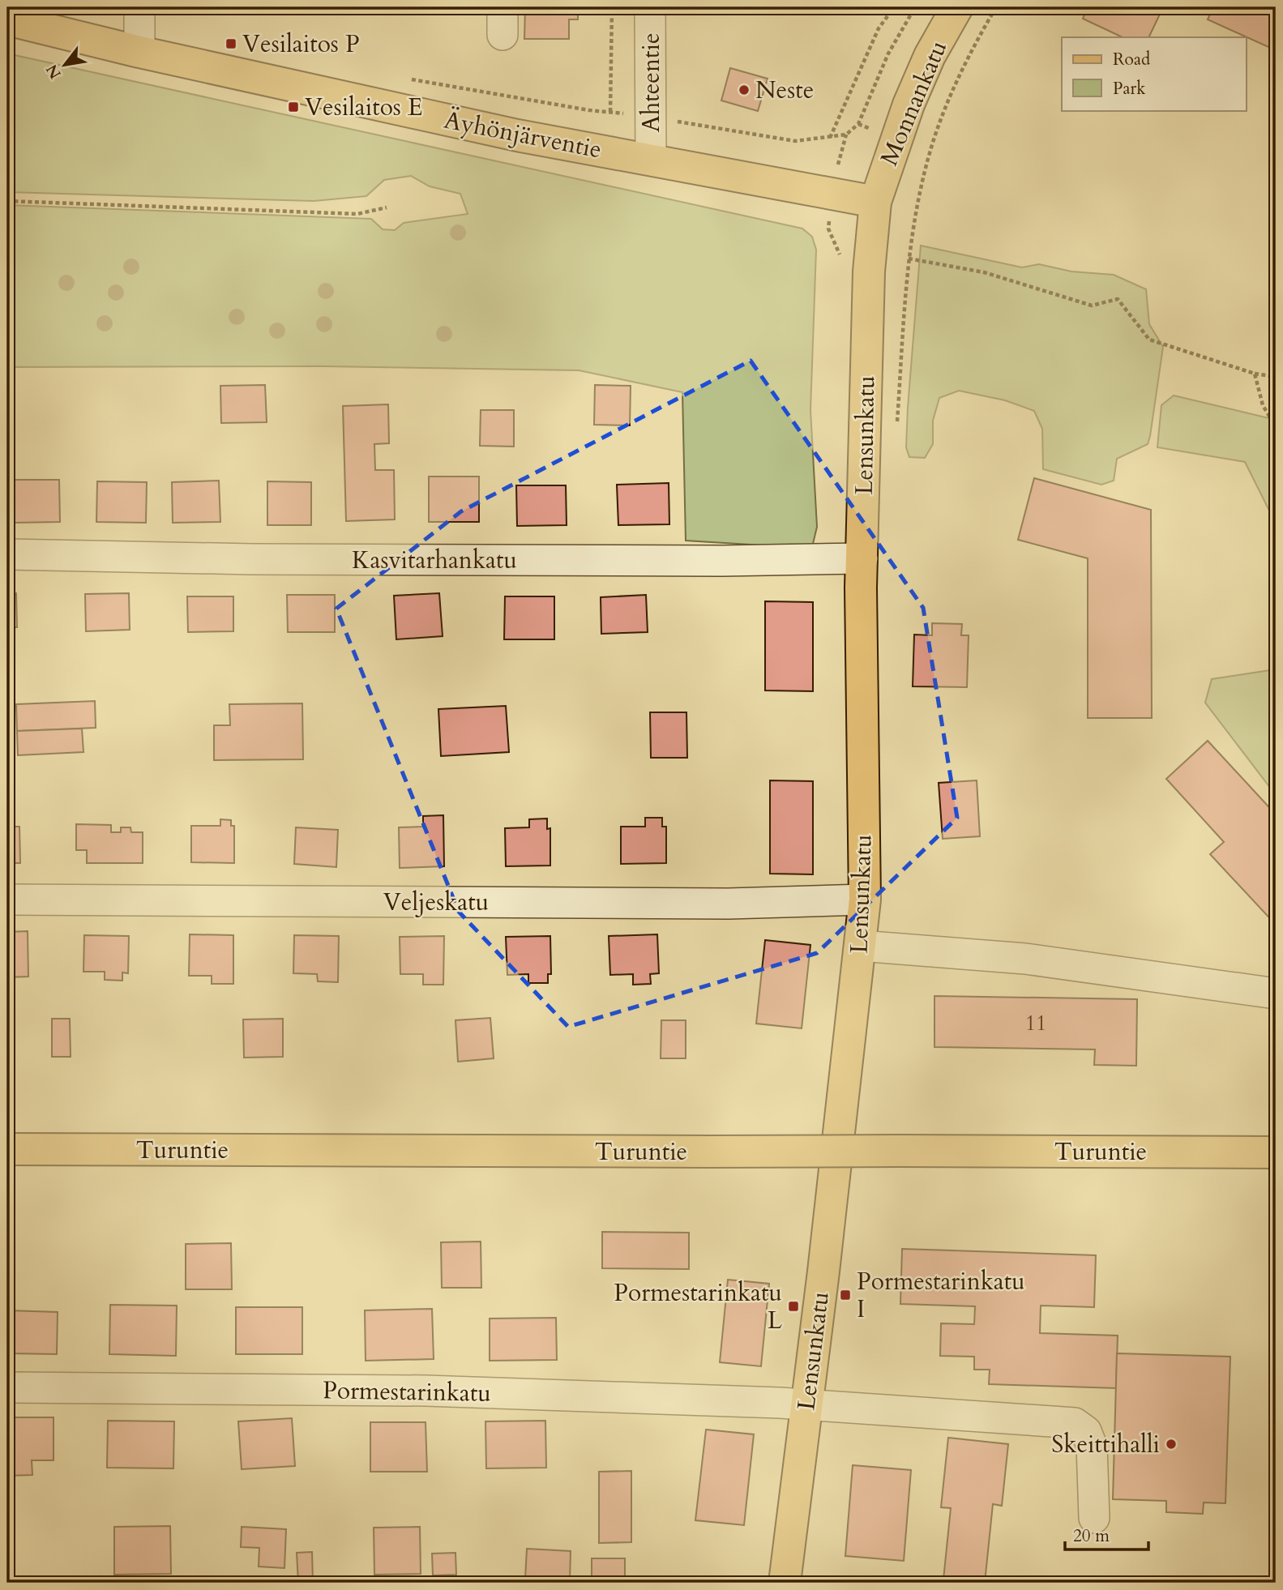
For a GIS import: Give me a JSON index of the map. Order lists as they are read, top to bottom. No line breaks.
{"streets":{"main road":["Monnankatu","Äyhönjärventie","Lensunkatu","Turuntie"],"street":["Ahteentie","Kasvitarhankatu","Veljeskatu","Pormestarinkatu"]},"crossings":[["Ahteentie","Äyhönjärventie"],["Monnankatu","Äyhönjärventie"],["Monnankatu","Lensunkatu"],["Äyhönjärventie","Lensunkatu"],["Lensunkatu","Kasvitarhankatu"],["Lensunkatu","Veljeskatu"],["Lensunkatu","Pormestarinkatu"]],"places":{"transit":["Vesilaitos P","Vesilaitos E","Pormestarinkatu I","Pormestarinkatu L"],"other":["Neste","Skeittihalli"]},"house_numbers":["11"],"legend":["Road","Park"],"scale_bar":"20 m","north":"bottom left"}
